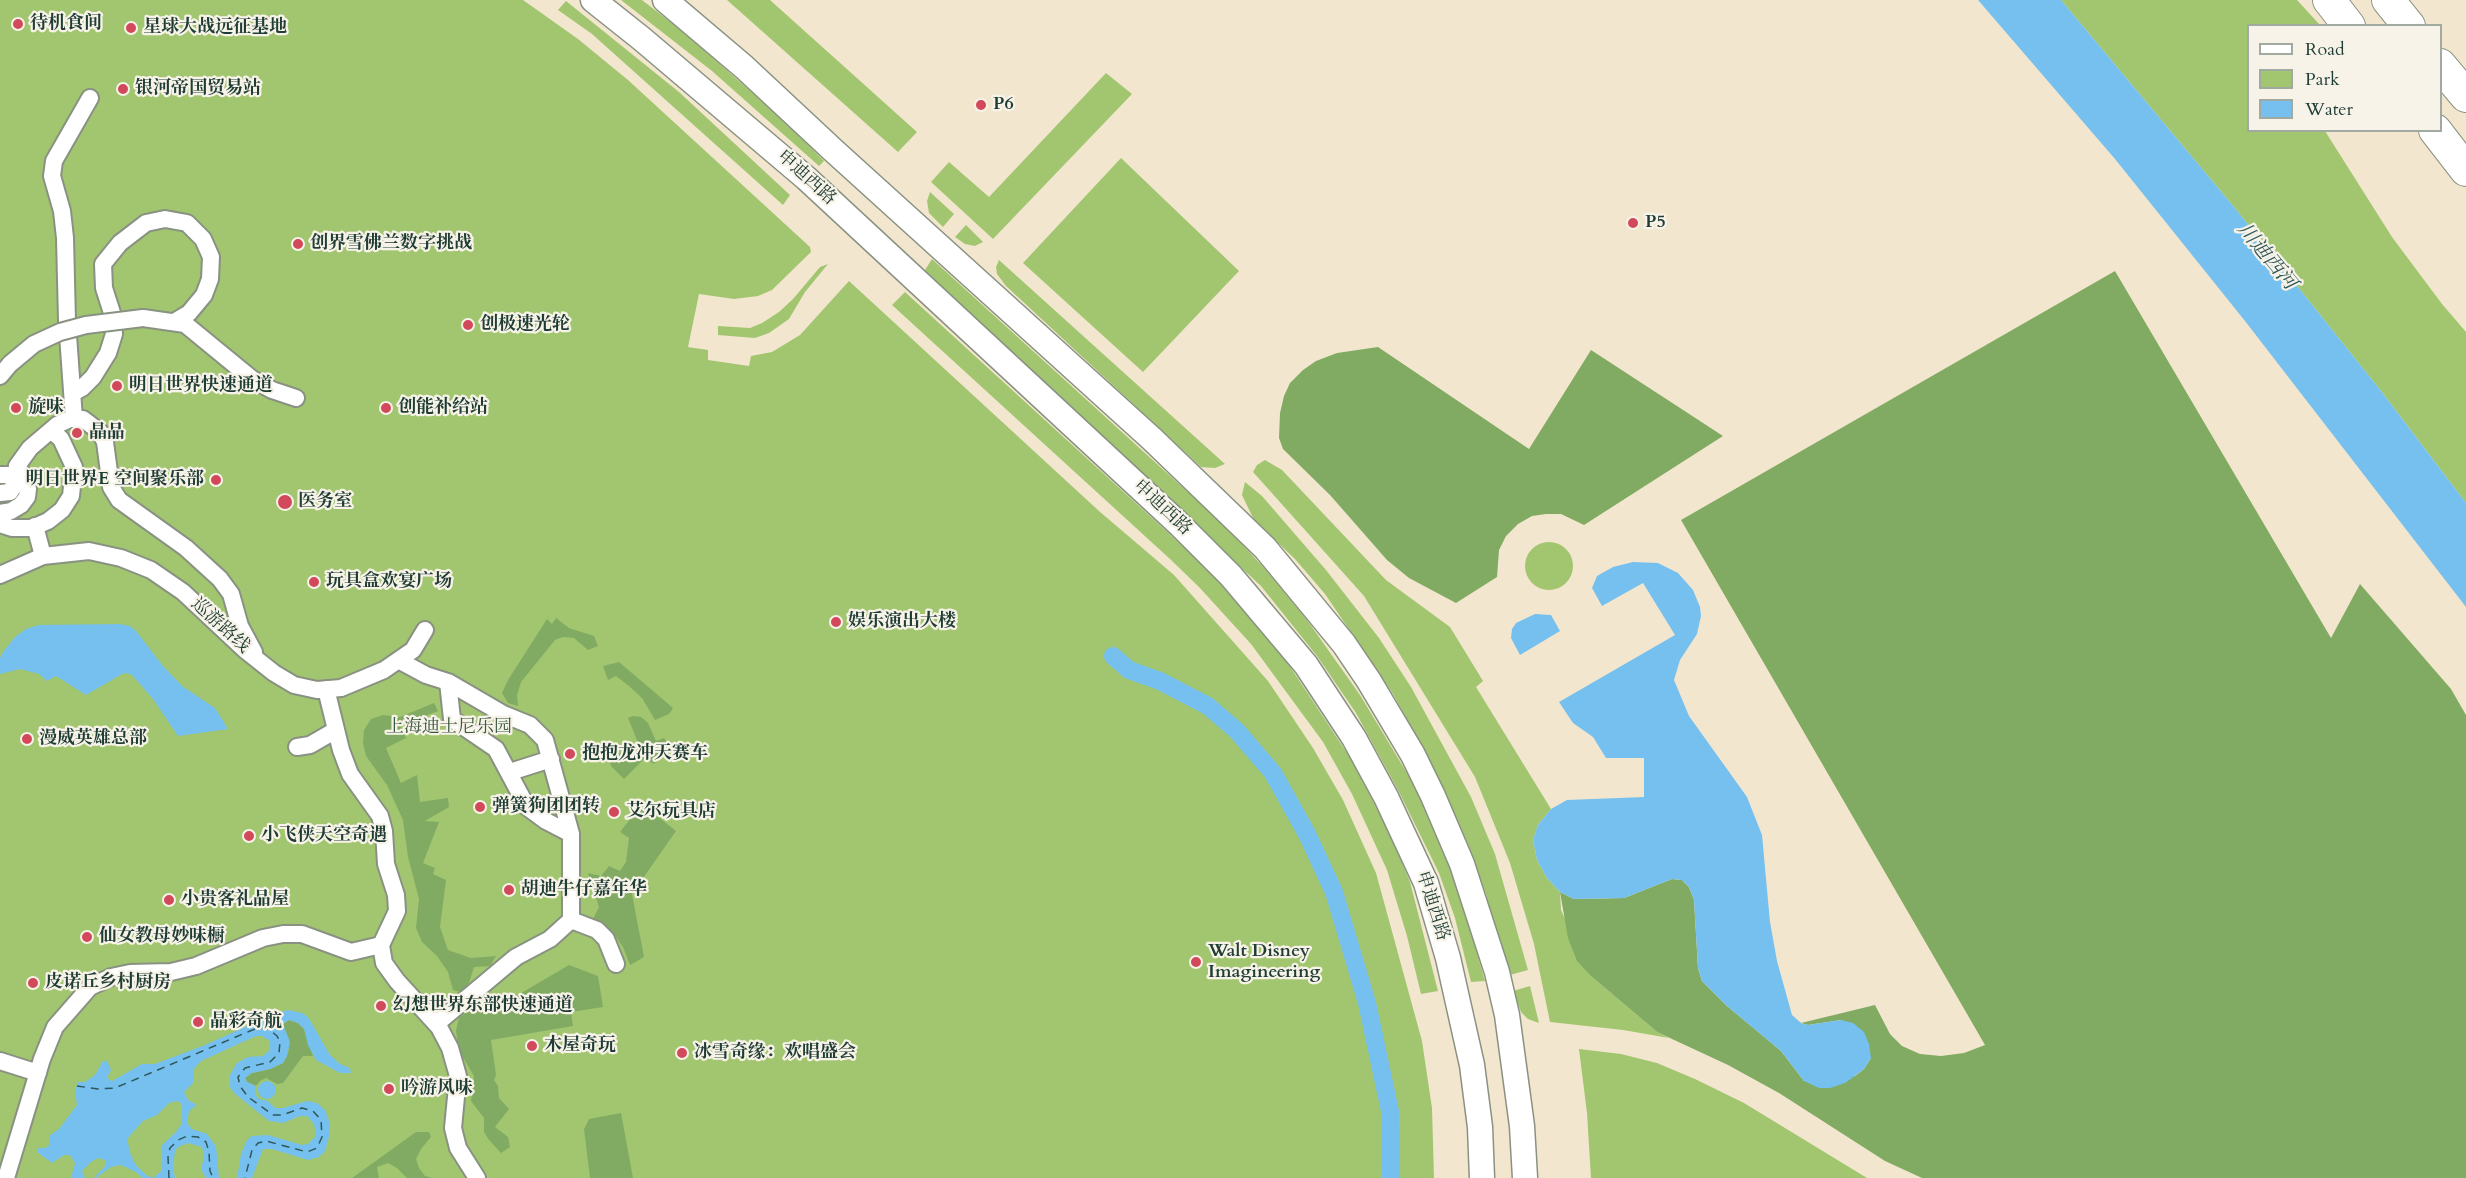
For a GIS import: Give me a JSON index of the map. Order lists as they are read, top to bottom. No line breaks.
{"streets":{"street":["申迪西路","巡游路线"]},"water":["川迪西河"],"parks":["上海迪士尼乐园"],"places":["待机食间","星球大战远征基地","银河帝国贸易站","P6","P5","创界雪佛兰数字挑战","创极速光轮","明日世界快速通道","旋味","创能补给站","晶品","明日世界E 空间聚乐部","医务室","玩具盒欢宴广场","娱乐演出大楼","漫威英雄总部","抱抱龙冲天赛车","弹簧狗团团转","艾尔玩具店","小飞侠天空奇遇","胡迪牛仔嘉年华","小贵客礼品屋","仙女教母妙味橱","Walt Disney Imagineering","皮诺丘乡村厨房","幻想世界东部快速通道","晶彩奇航","木屋奇玩","冰雪奇缘：欢唱盛会","吟游风味"],"legend":["Road","Park","Water"]}
